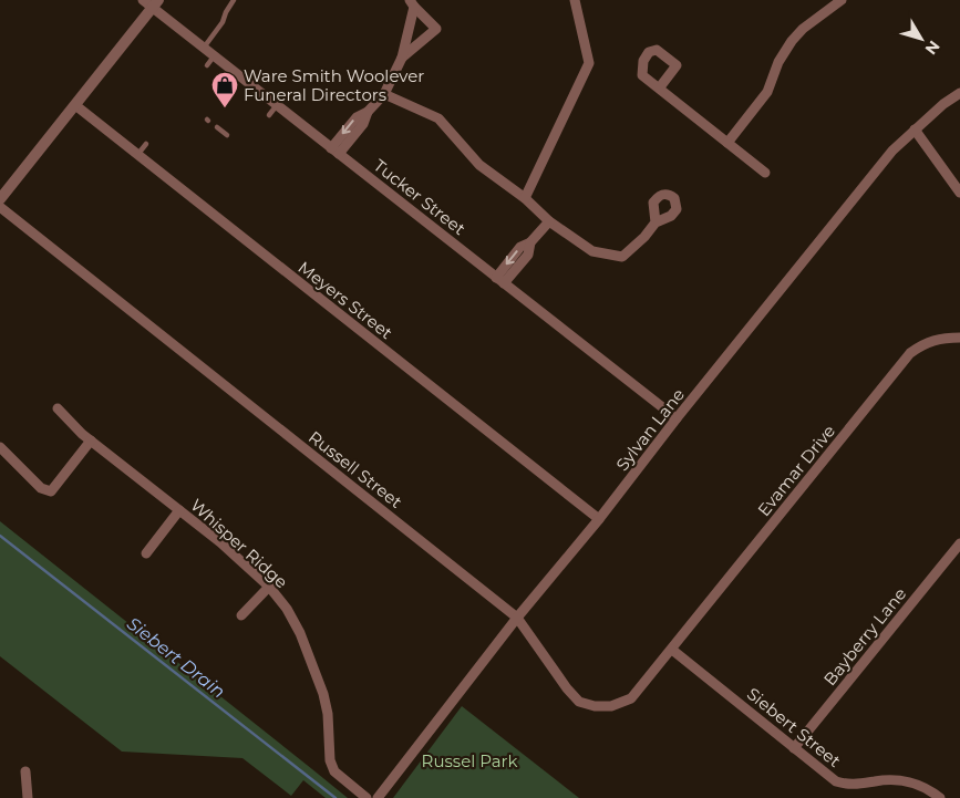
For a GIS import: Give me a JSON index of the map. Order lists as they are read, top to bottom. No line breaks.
{"streets":{"street":["Tucker Street","Meyers Street","Sylvan Lane","Russell Street","Evamar Drive","Whisper Ridge","Bayberry Lane","Siebert Street"]},"crossings":[["Tucker Street","Sylvan Lane"],["Meyers Street","Sylvan Lane"],["Sylvan Lane","Russell Street"],["Russell Street","Evamar Drive"],["Russell Street","Siebert Street"],["Evamar Drive","Siebert Street"],["Bayberry Lane","Siebert Street"]],"water":["Siebert Drain"],"parks":["Russel Park"],"places":{"shop":["Ware Smith Woolever Funeral Directors"]},"north":"bottom right"}
